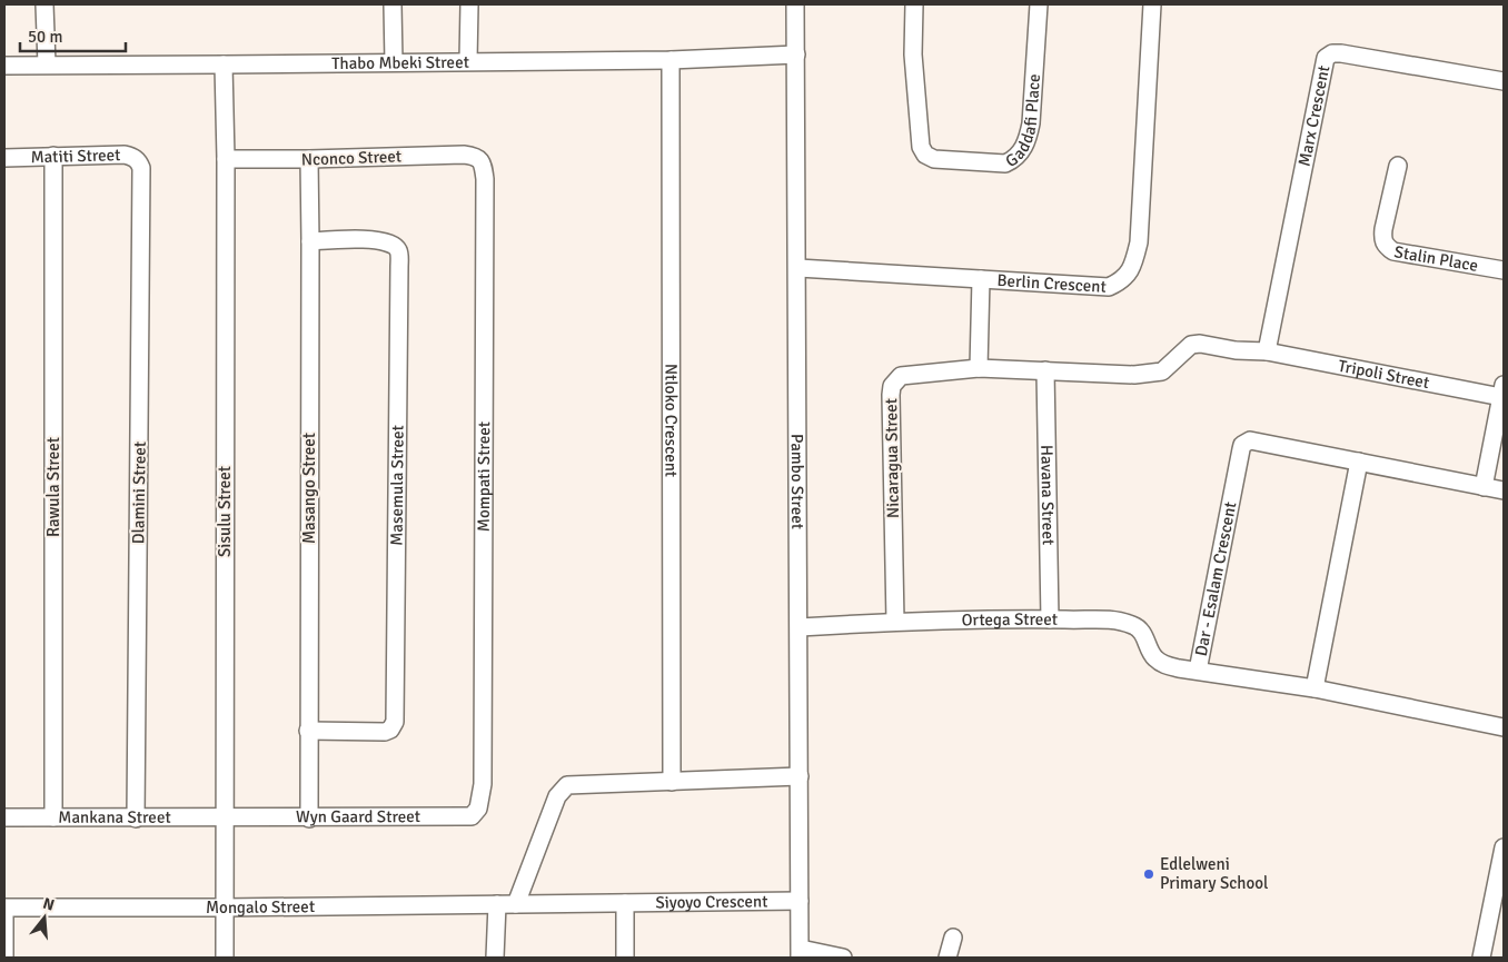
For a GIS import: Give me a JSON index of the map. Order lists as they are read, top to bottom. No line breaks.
{"streets":{"street":["Thabo Mbeki Street","Gaddafi Place","Marx Crescent","Matiti Street","Nconco Street","Stalin Place","Berlin Crescent","Tripoli Street","Ntloko Crescent","Nicaragua Street","Mompati Street","Pambo Street","Masemula Street","Rawula Street","Masango Street","Dlamini Street","Havana Street","Sisulu Street","Dar - Esalam Crescent","Ortega Street","Mankana Street","Wyn Gaard Street","Siyoyo Crescent","Mongalo Street"]},"crossings":[["Thabo Mbeki Street","Ntloko Crescent"],["Thabo Mbeki Street","Pambo Street"],["Thabo Mbeki Street","Sisulu Street"],["Marx Crescent","Tripoli Street"],["Matiti Street","Rawula Street"],["Matiti Street","Dlamini Street"],["Nconco Street","Mompati Street"],["Nconco Street","Masango Street"],["Nconco Street","Sisulu Street"],["Berlin Crescent","Pambo Street"],["Tripoli Street","Nicaragua Street"],["Tripoli Street","Havana Street"],["Nicaragua Street","Havana Street"],["Nicaragua Street","Ortega Street"],["Mompati Street","Wyn Gaard Street"],["Pambo Street","Ortega Street"],["Pambo Street","Siyoyo Crescent"],["Masemula Street","Masango Street"],["Rawula Street","Mankana Street"],["Masango Street","Wyn Gaard Street"],["Dlamini Street","Mankana Street"],["Havana Street","Ortega Street"],["Sisulu Street","Mankana Street"],["Sisulu Street","Wyn Gaard Street"],["Sisulu Street","Mongalo Street"],["Dar - Esalam Crescent","Ortega Street"],["Mankana Street","Wyn Gaard Street"],["Siyoyo Crescent","Mongalo Street"]],"places":["Edlelweni Primary School"],"scale_bar":"50 m","north":"top"}
